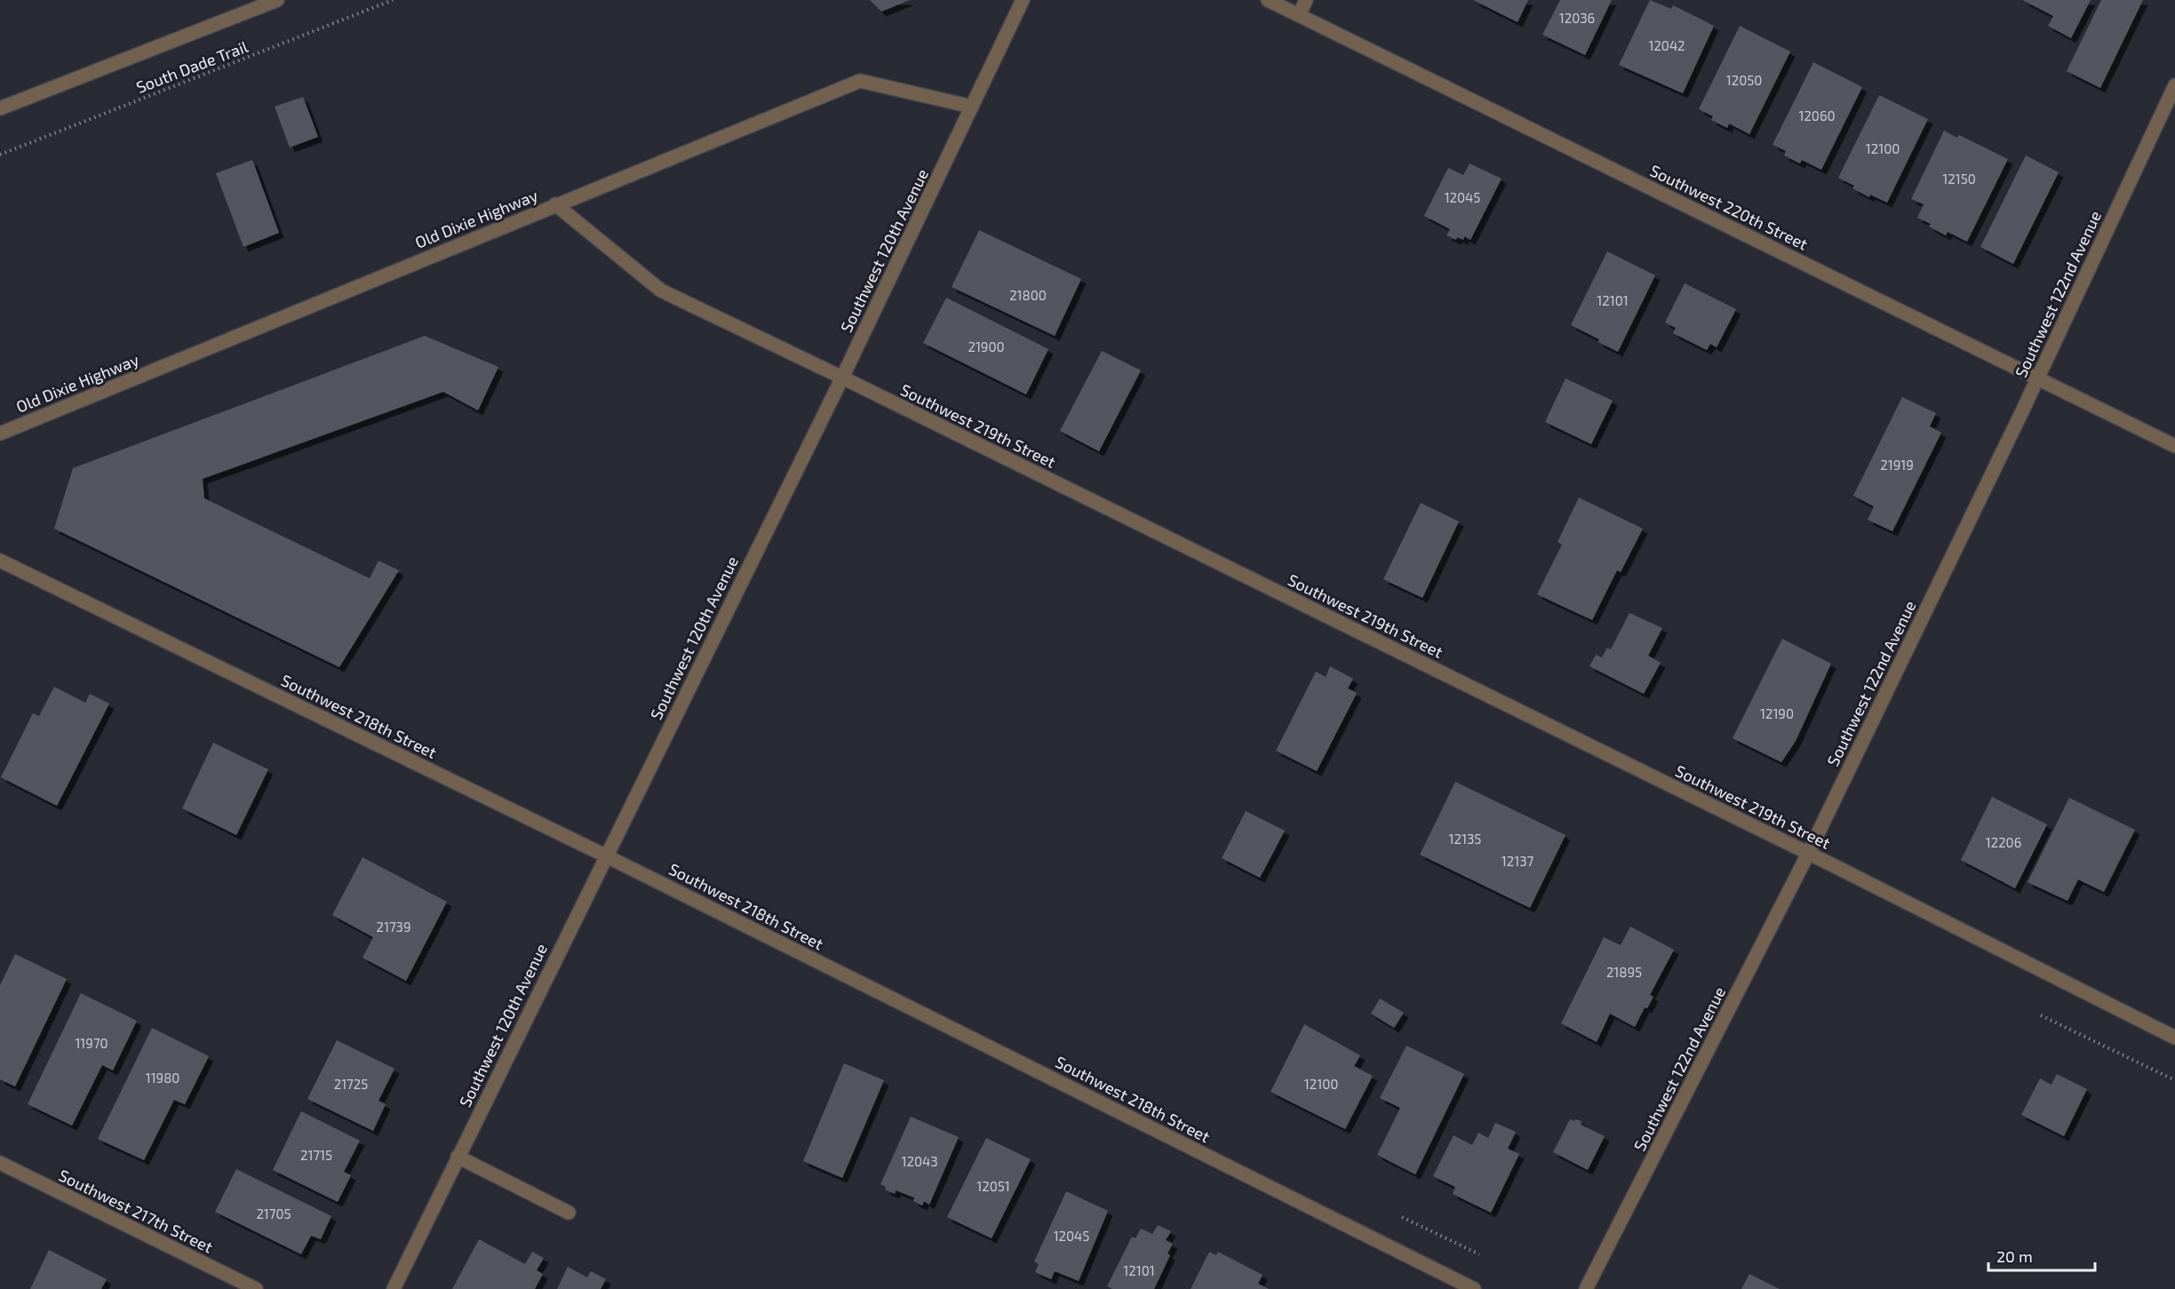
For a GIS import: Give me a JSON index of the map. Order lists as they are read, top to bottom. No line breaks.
{"streets":{"street":["Southwest 220th Street","Old Dixie Highway","Southwest 120th Avenue","Southwest 122nd Avenue","Southwest 219th Street","Southwest 218th Street","Southwest 217th Street"],"path":["South Dade Trail"]},"crossings":[["Southwest 220th Street","Southwest 122nd Avenue"],["Old Dixie Highway","Southwest 120th Avenue"],["Old Dixie Highway","Southwest 219th Street"],["Southwest 120th Avenue","Southwest 219th Street"],["Southwest 120th Avenue","Southwest 218th Street"],["Southwest 122nd Avenue","Southwest 219th Street"]],"house_numbers":["12036","12042","12050","12060","12100","12150","12045","21800","12101","21900","21919","12190","12135","12206","12137","21739","21895","11970","11980","21725","12100","21715","12043","12051","21705","12045","12101"],"scale_bar":"20 m"}
